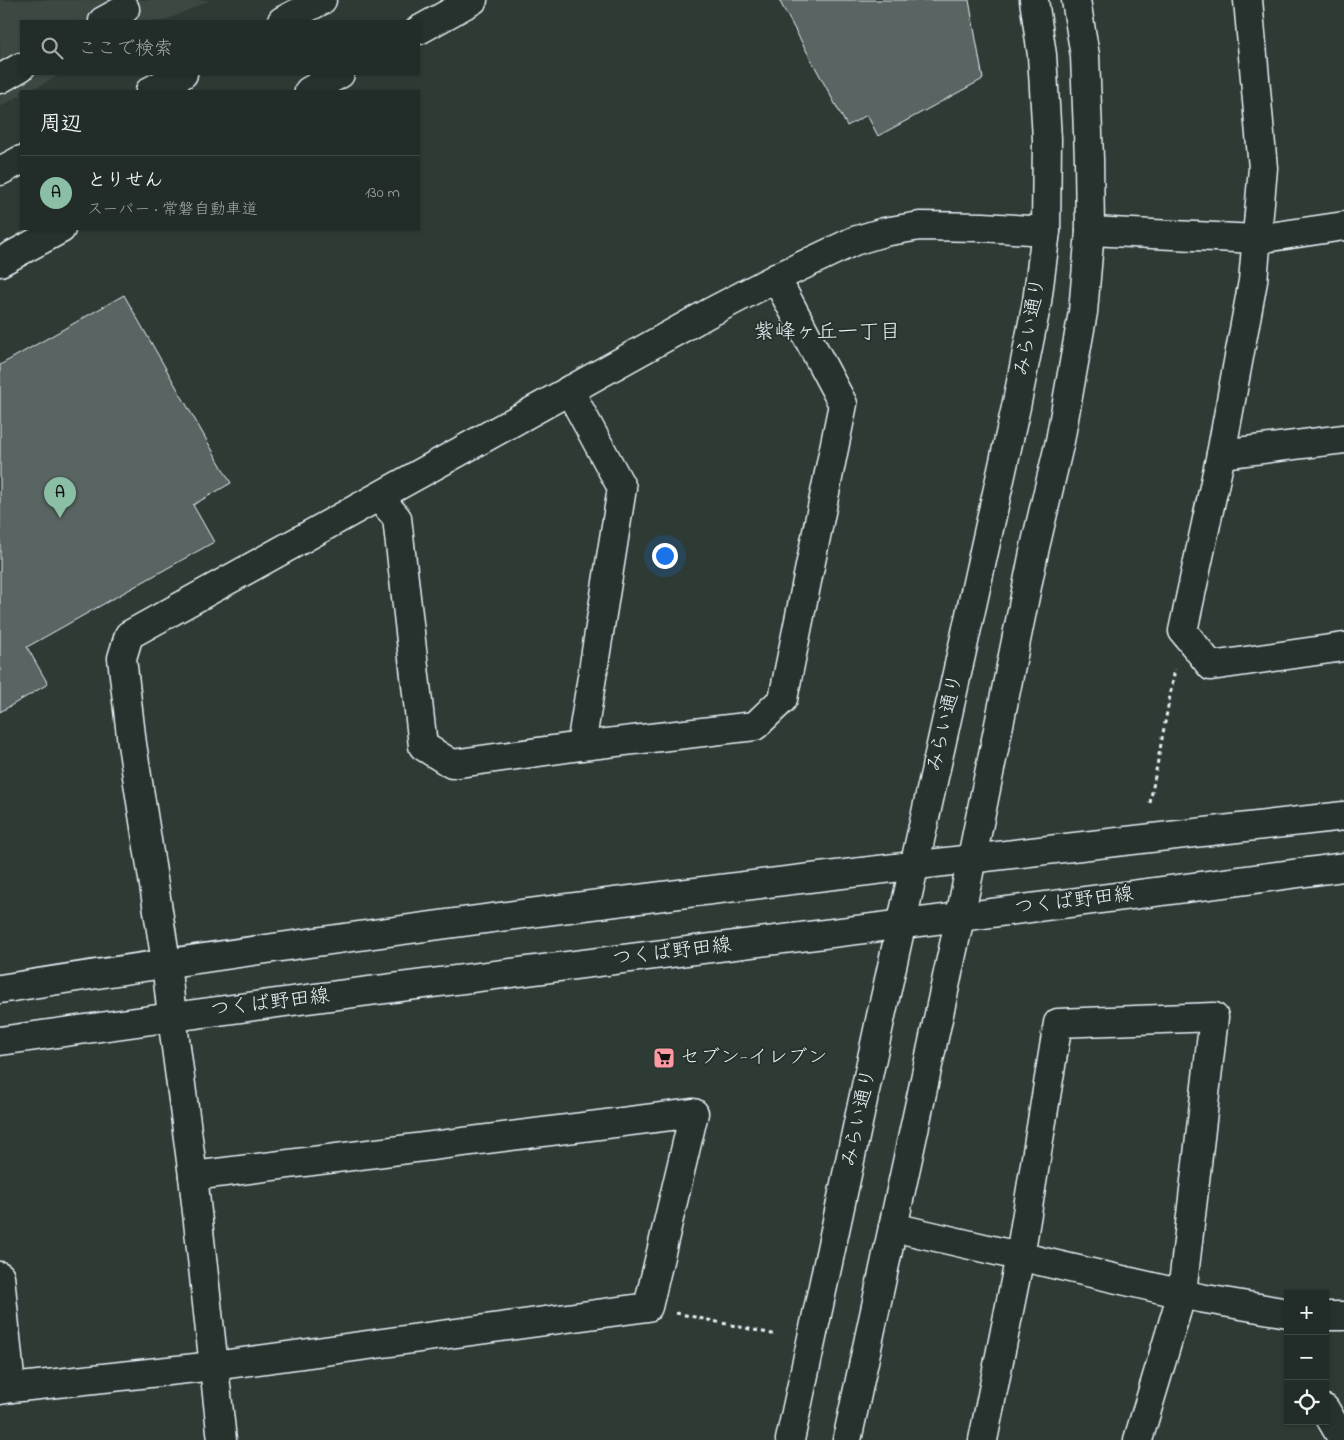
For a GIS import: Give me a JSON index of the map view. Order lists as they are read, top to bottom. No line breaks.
{"streets":{"main road":["みらい通り","つくば野田線"]},"crossings":[["みらい通り","つくば野田線"]],"districts":["紫峰ヶ丘一丁目"],"places":{"supermarket":["セブン-イレブン"]},"page":{"search":"ここで検索","heading":"周辺","list":[{"mark":"A","name":"とりせん","note":"スーパー · 常磐自動車道","value":"130 m"}],"pins":"A","map_buttons":["+","−"]}}
